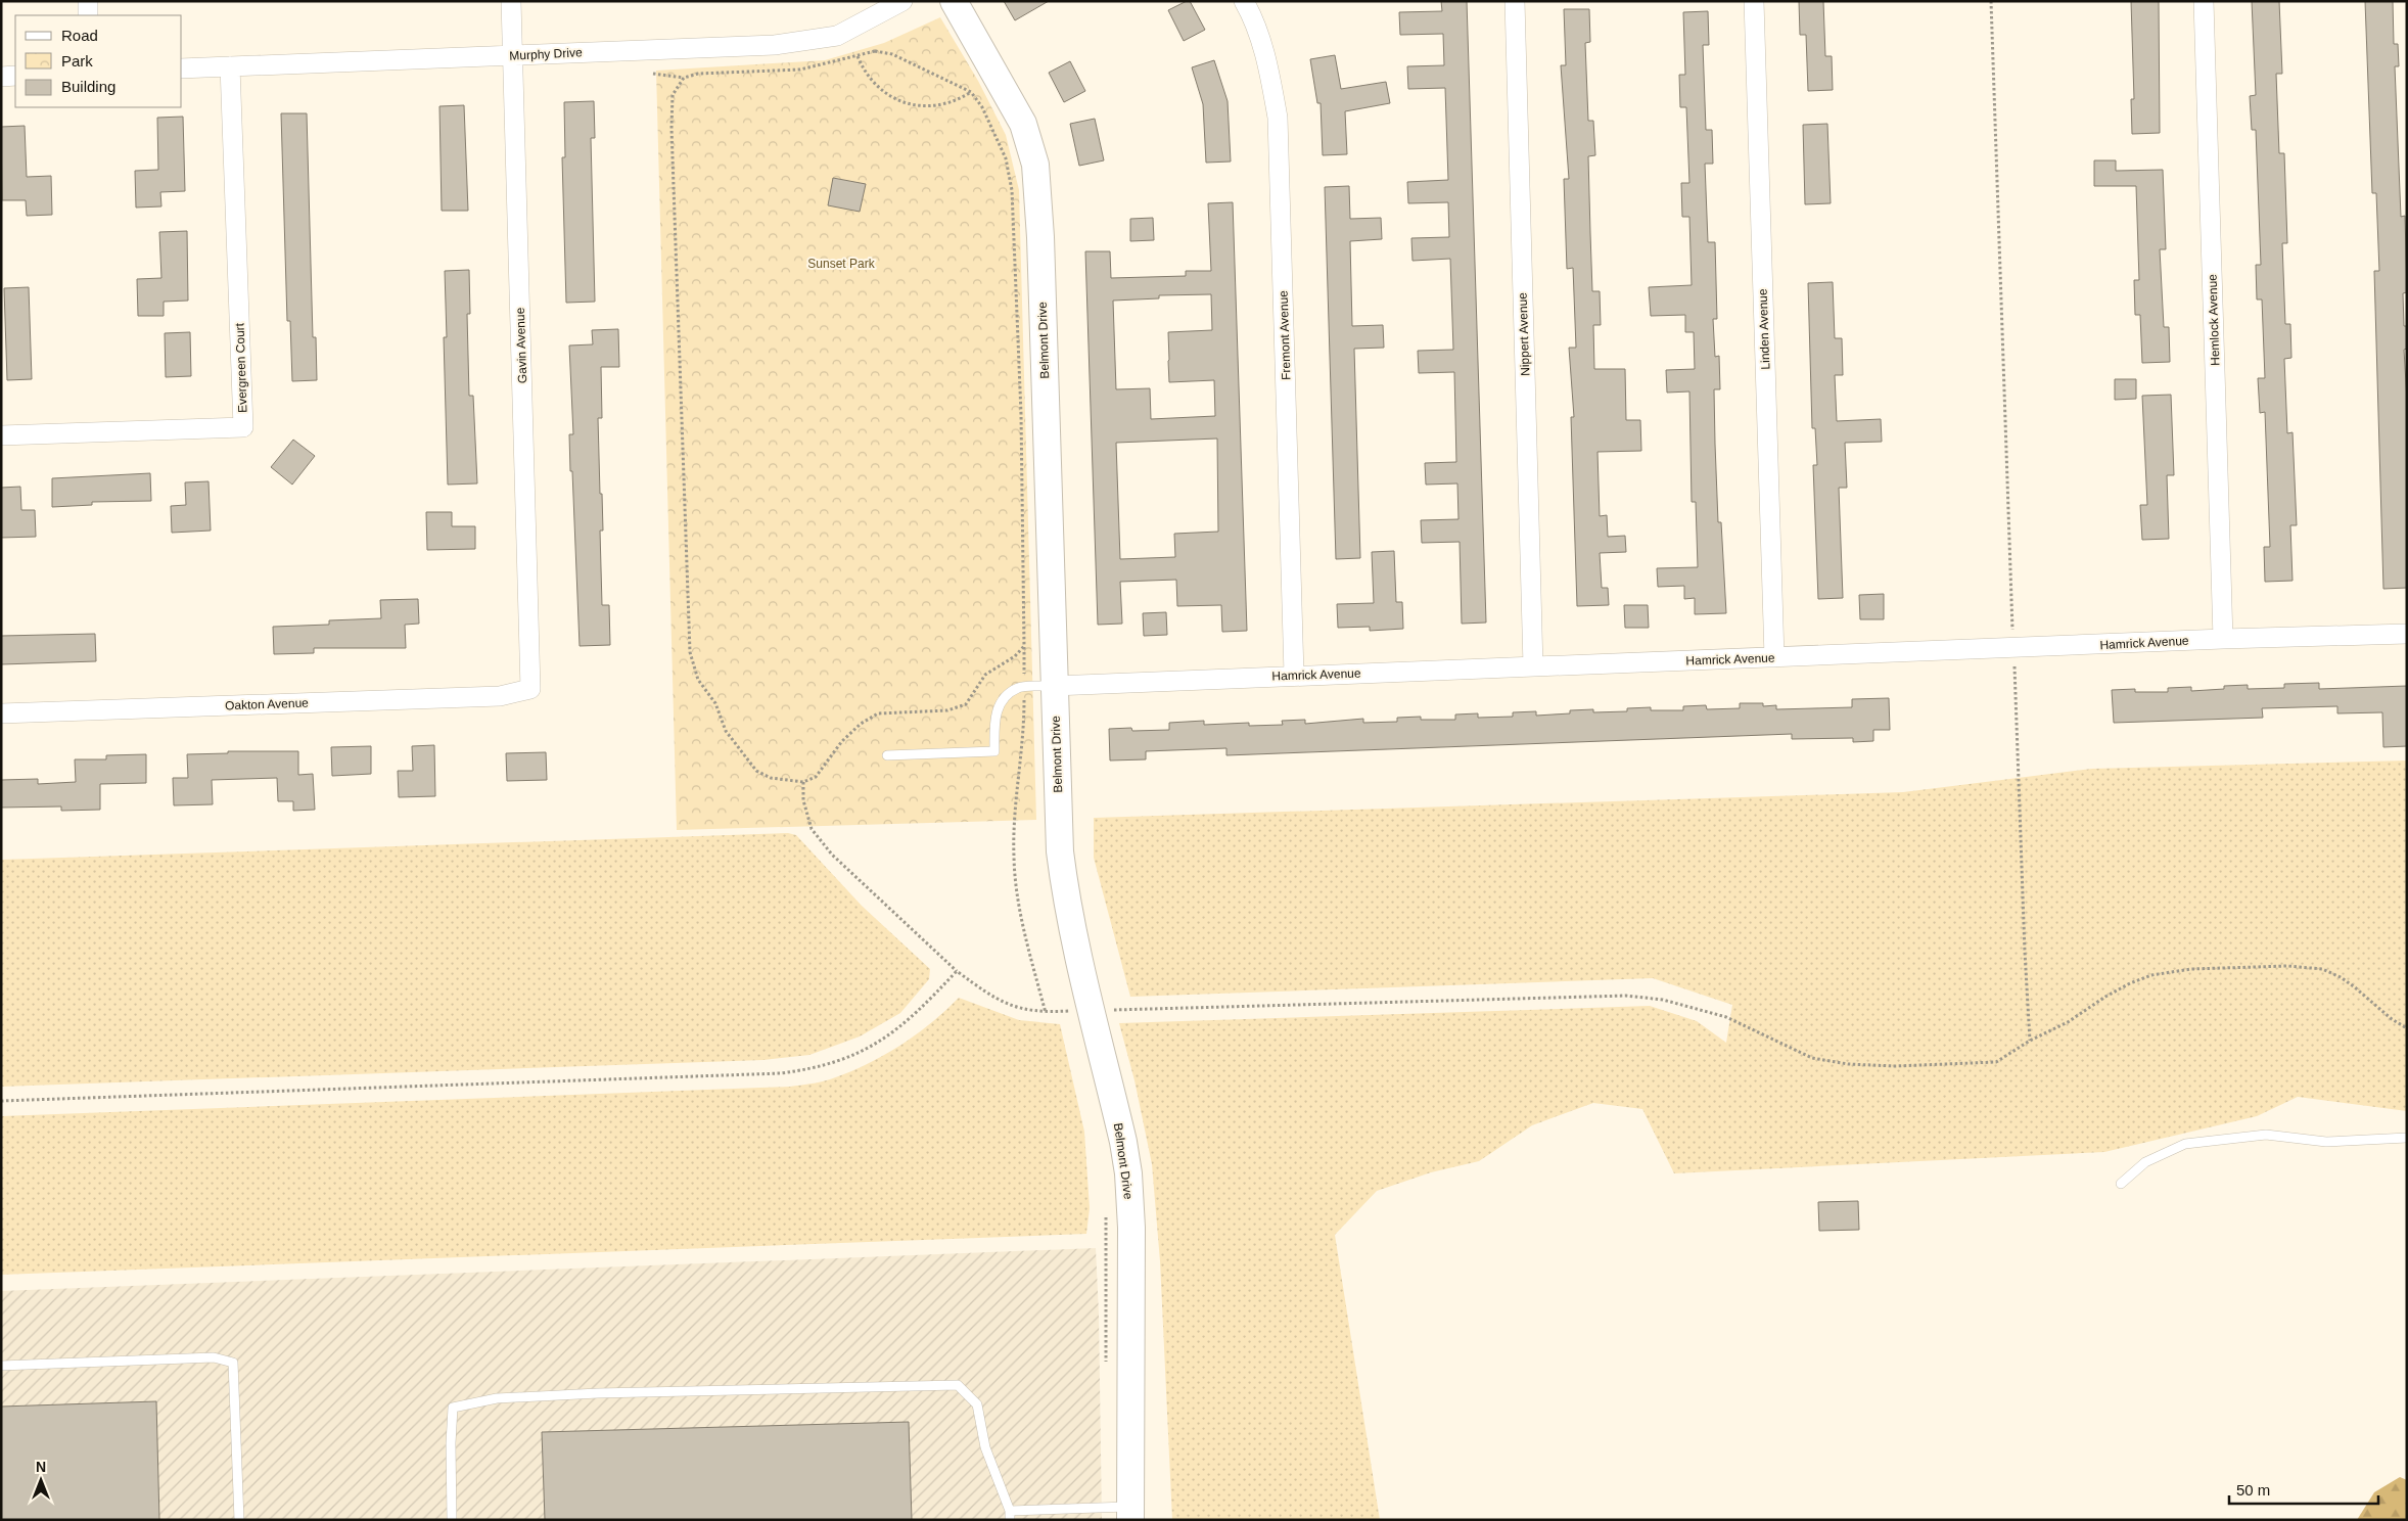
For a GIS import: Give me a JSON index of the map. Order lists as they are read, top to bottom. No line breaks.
{"streets":{"street":["Murphy Drive","Hemlock Avenue","Linden Avenue","Nippert Avenue","Fremont Avenue","Belmont Drive","Gavin Avenue","Evergreen Court","Hamrick Avenue","Oakton Avenue"]},"crossings":[["Murphy Drive","Gavin Avenue"],["Murphy Drive","Evergreen Court"],["Hemlock Avenue","Hamrick Avenue"],["Linden Avenue","Hamrick Avenue"],["Nippert Avenue","Hamrick Avenue"],["Fremont Avenue","Hamrick Avenue"],["Belmont Drive","Hamrick Avenue"],["Gavin Avenue","Oakton Avenue"]],"parks":["Sunset Park"],"legend":["Road","Park","Building"],"scale_bar":"50 m","north":"top"}
